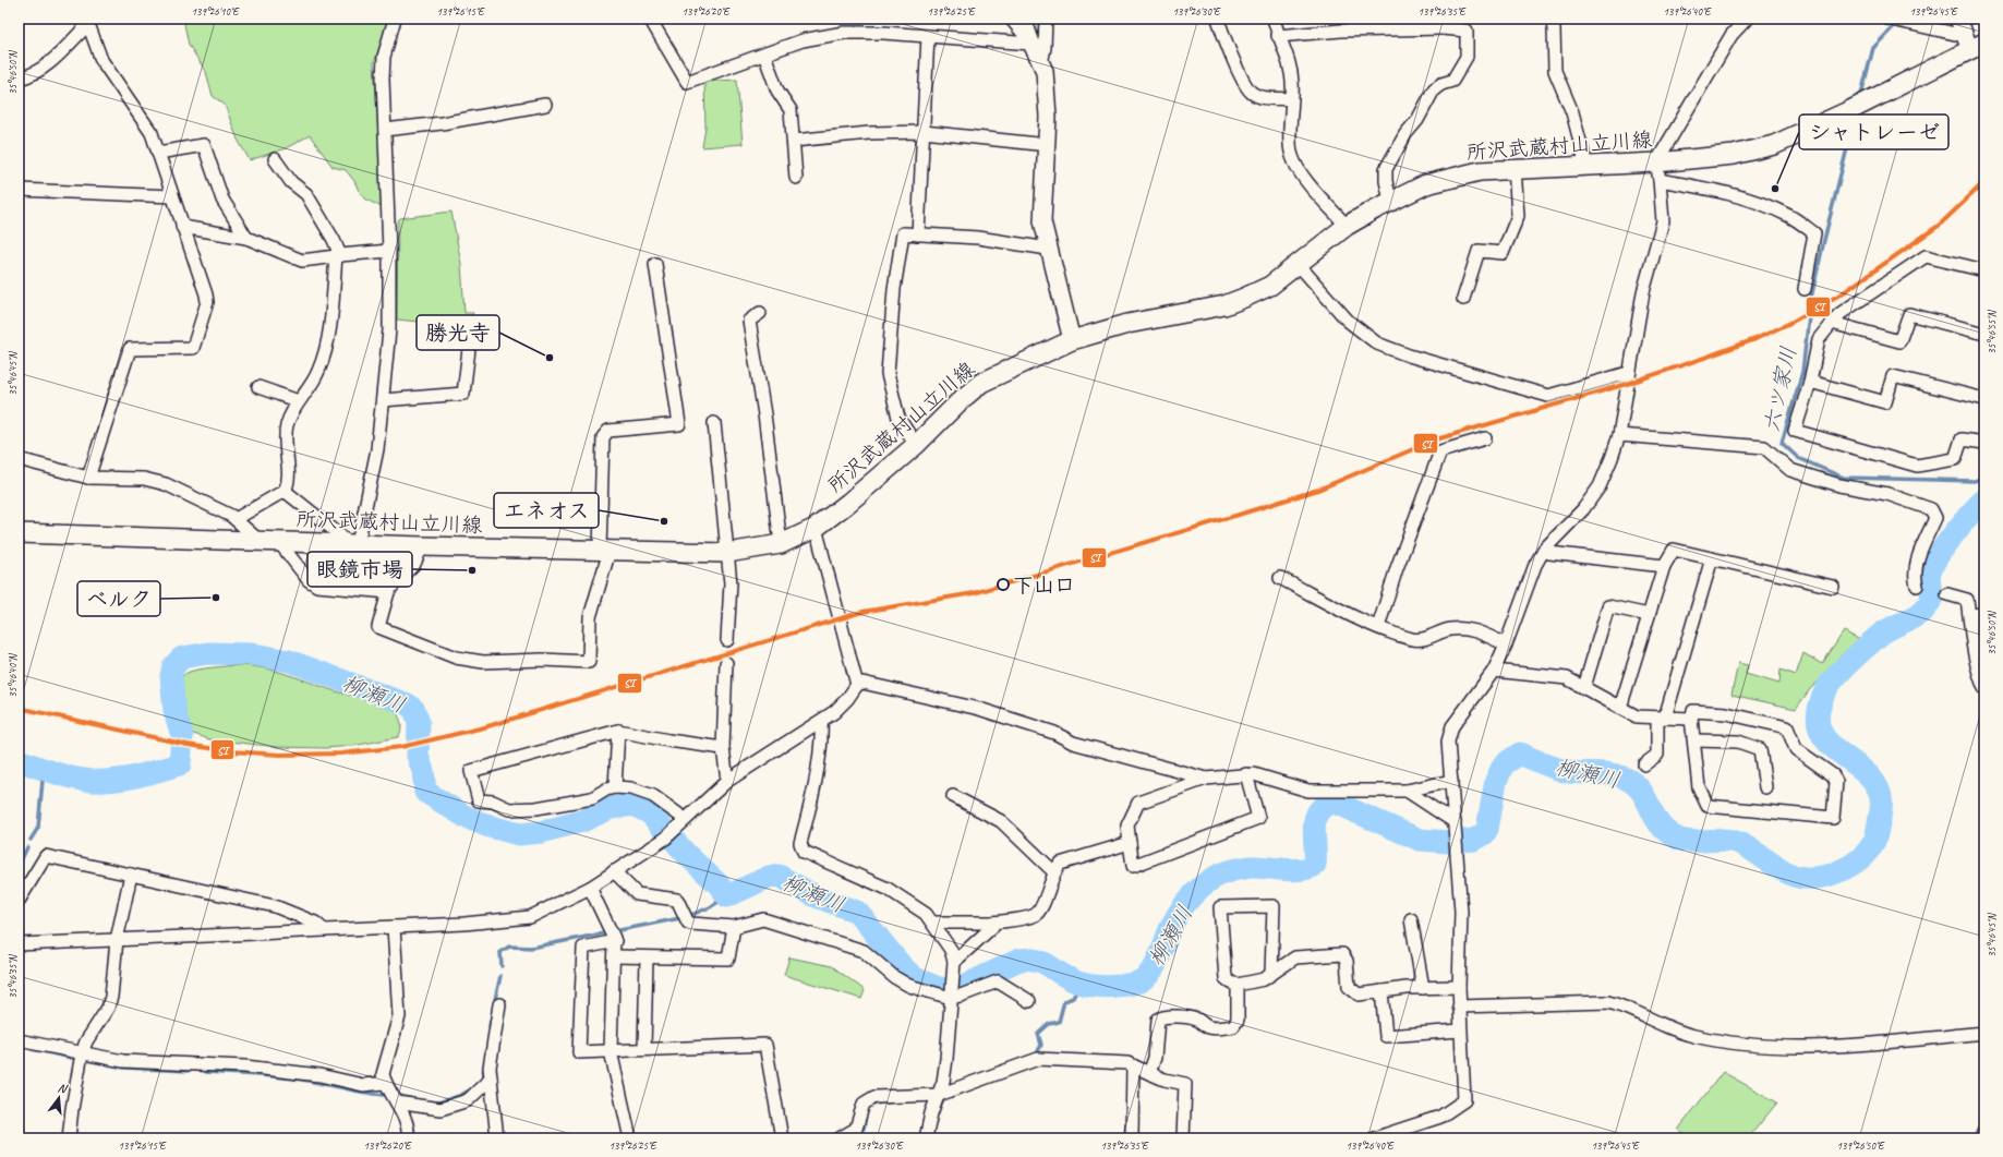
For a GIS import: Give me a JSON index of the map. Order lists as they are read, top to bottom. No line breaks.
{"streets":{"main road":["所沢武蔵村山立川線"]},"water":["六ツ家川","柳瀬川"],"places":["シャトレーゼ","勝光寺","エネオス","眼鏡市場","下山口","ベルク"],"lines":["transit line SI"],"north":"top","coordinates":["139°26'10\"E","139°26'15\"E","139°26'20\"E","139°26'25\"E","139°26'30\"E","139°26'35\"E","139°26'40\"E","139°26'45\"E","35°46'50\"N","35°46'55\"N","35°46'45\"N","35°46'40\"N","35°46'35\"N","139°26'50\"E"]}
